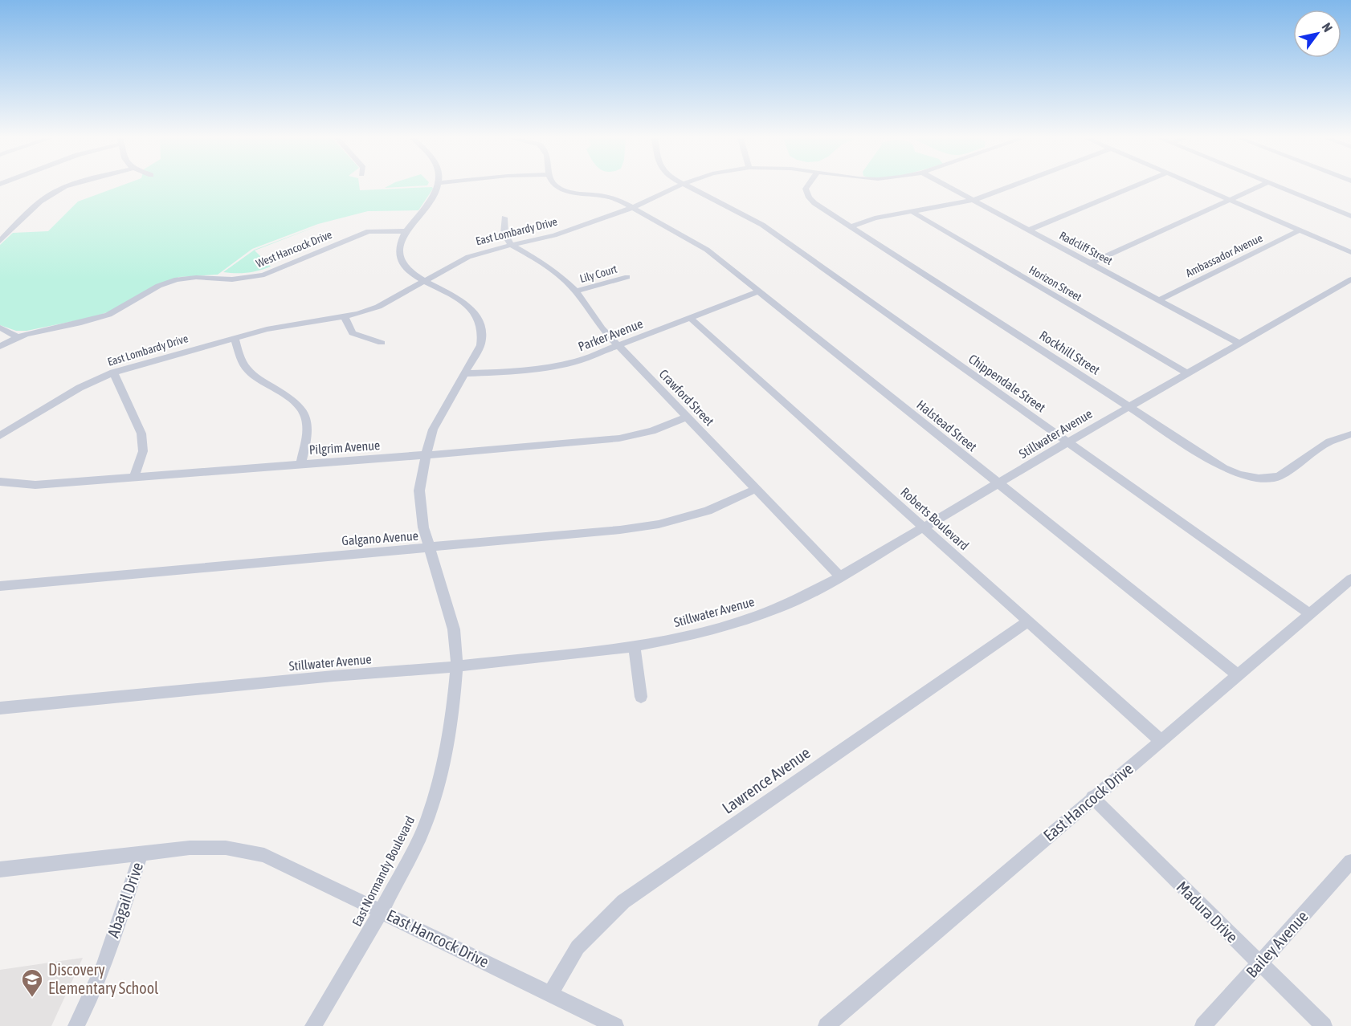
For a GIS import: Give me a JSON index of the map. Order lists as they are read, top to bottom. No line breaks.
{"streets":{"street":["East Lombardy Drive","Radcliff Street","West Hancock Drive","Ambassador Avenue","Lily Court","Horizon Street","Parker Avenue","Rockhill Street","Chippendale Street","Crawford Street","Halstead Street","Stillwater Avenue","Pilgrim Avenue","Roberts Boulevard","Galgano Avenue","Lawrence Avenue","East Hancock Drive","East Normandy Boulevard","Abagail Drive","Madura Drive","Bailey Avenue"]},"crossings":[["East Lombardy Drive","Chippendale Street"],["East Lombardy Drive","Crawford Street"],["East Lombardy Drive","Halstead Street"],["East Lombardy Drive","East Normandy Boulevard"],["Radcliff Street","Ambassador Avenue"],["Radcliff Street","Stillwater Avenue"],["West Hancock Drive","East Normandy Boulevard"],["Lily Court","Crawford Street"],["Horizon Street","Stillwater Avenue"],["Parker Avenue","Crawford Street"],["Parker Avenue","Halstead Street"],["Parker Avenue","Roberts Boulevard"],["Parker Avenue","East Normandy Boulevard"],["Rockhill Street","Stillwater Avenue"],["Chippendale Street","Stillwater Avenue"],["Chippendale Street","East Hancock Drive"],["Crawford Street","Stillwater Avenue"],["Crawford Street","Pilgrim Avenue"],["Crawford Street","Galgano Avenue"],["Halstead Street","Stillwater Avenue"],["Halstead Street","East Hancock Drive"],["Stillwater Avenue","Roberts Boulevard"],["Stillwater Avenue","East Normandy Boulevard"],["Pilgrim Avenue","East Normandy Boulevard"],["Roberts Boulevard","Lawrence Avenue"],["Roberts Boulevard","East Hancock Drive"],["Galgano Avenue","East Normandy Boulevard"],["Lawrence Avenue","East Hancock Drive"],["East Hancock Drive","East Normandy Boulevard"],["East Hancock Drive","Abagail Drive"],["East Hancock Drive","Madura Drive"],["Madura Drive","Bailey Avenue"]],"places":{"school or university":["Discovery Elementary School"]},"north":"top right"}
